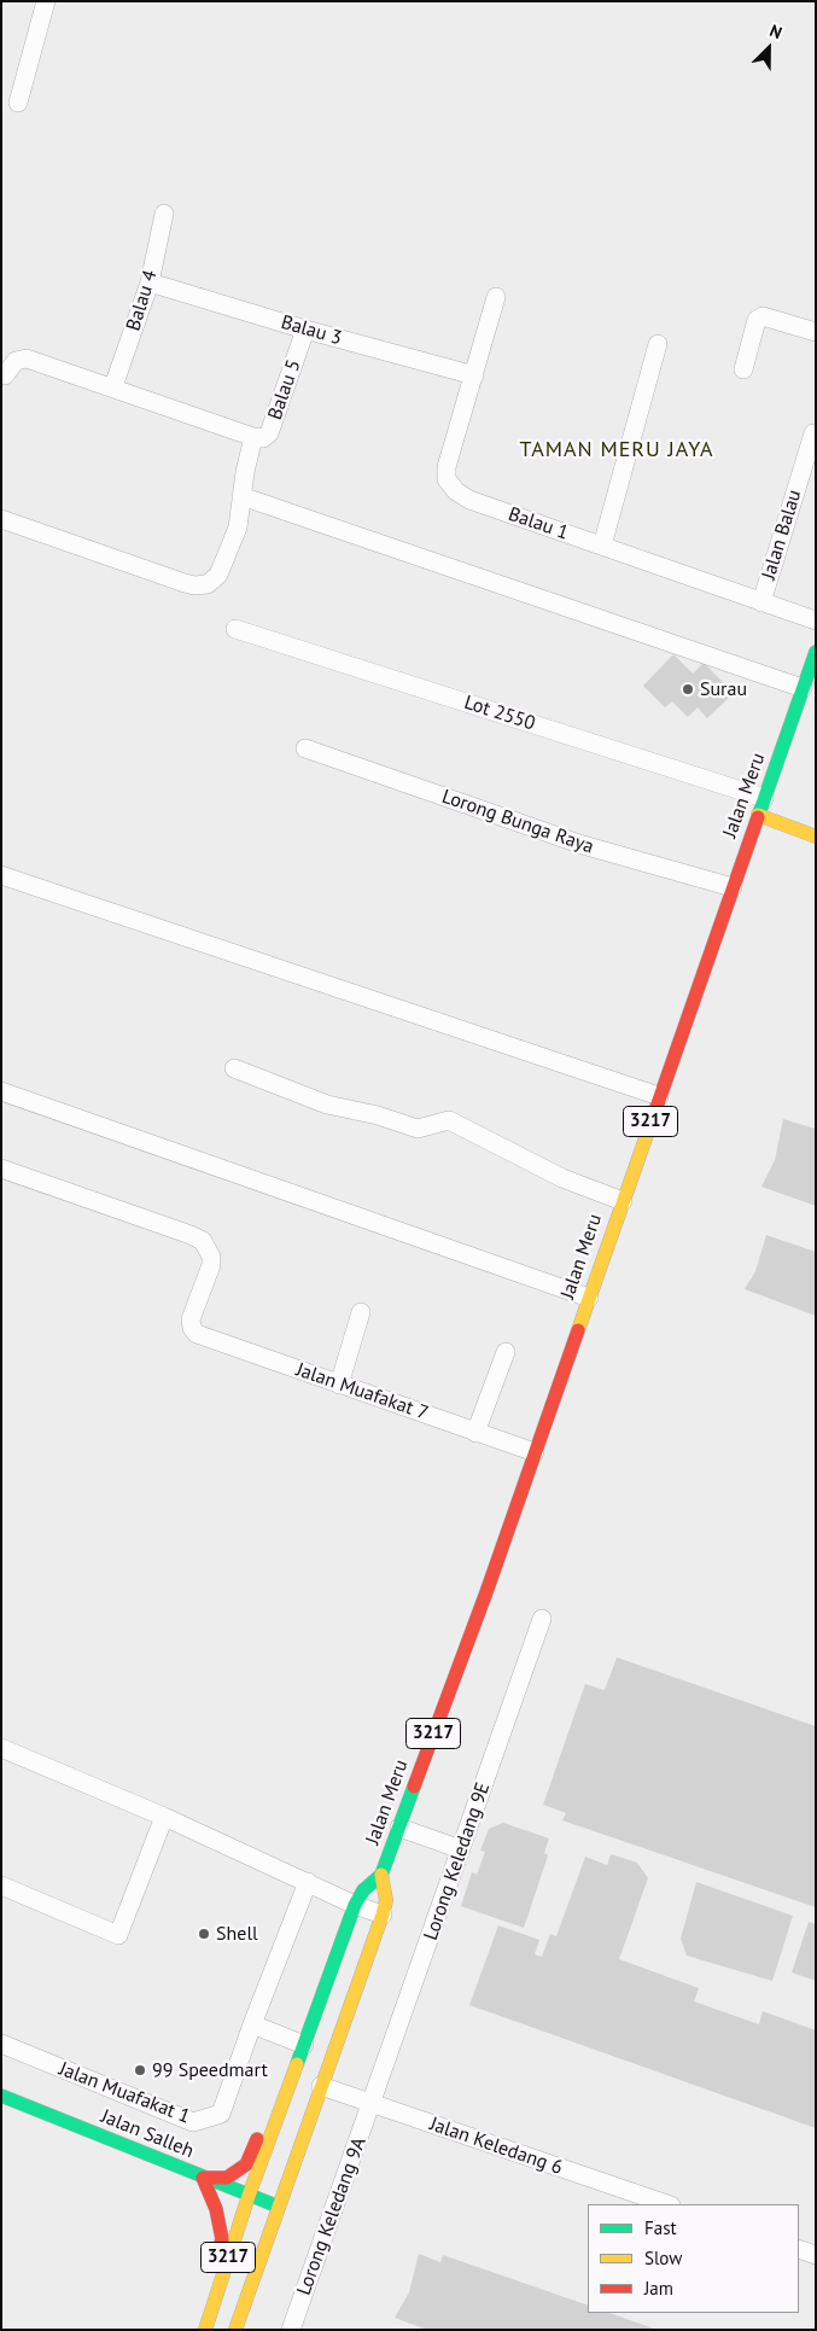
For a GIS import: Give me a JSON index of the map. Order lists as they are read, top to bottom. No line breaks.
{"streets":{"main road":["Jalan Meru","3217","Jalan Salleh"],"street":["Balau 4","Balau 3","Balau 5","Balau 1","Jalan Balau","Lot 2550","Lorong Bunga Raya","Jalan Muafakat 7","Lorong Keledang 9E","Jalan Muafakat 1","Jalan Keledang 6","Lorong Keledang 9A"]},"crossings":[["Balau 4","Balau 3"],["Balau 3","Balau 5"],["Balau 3","Balau 1"],["Balau 1","Jalan Balau"],["Lot 2550","Jalan Meru"],["Jalan Meru","Lorong Bunga Raya"],["Jalan Meru","Jalan Muafakat 7"],["Jalan Meru","Jalan Salleh"],["Jalan Meru","Jalan Keledang 6"],["Lorong Keledang 9E","Jalan Keledang 6"],["Lorong Keledang 9E","Lorong Keledang 9A"],["Jalan Keledang 6","Lorong Keledang 9A"]],"districts":["TAMAN MERU JAYA"],"places":["Surau","Shell","99 Speedmart"],"legend":["Fast","Slow","Jam"],"north":"top right"}
